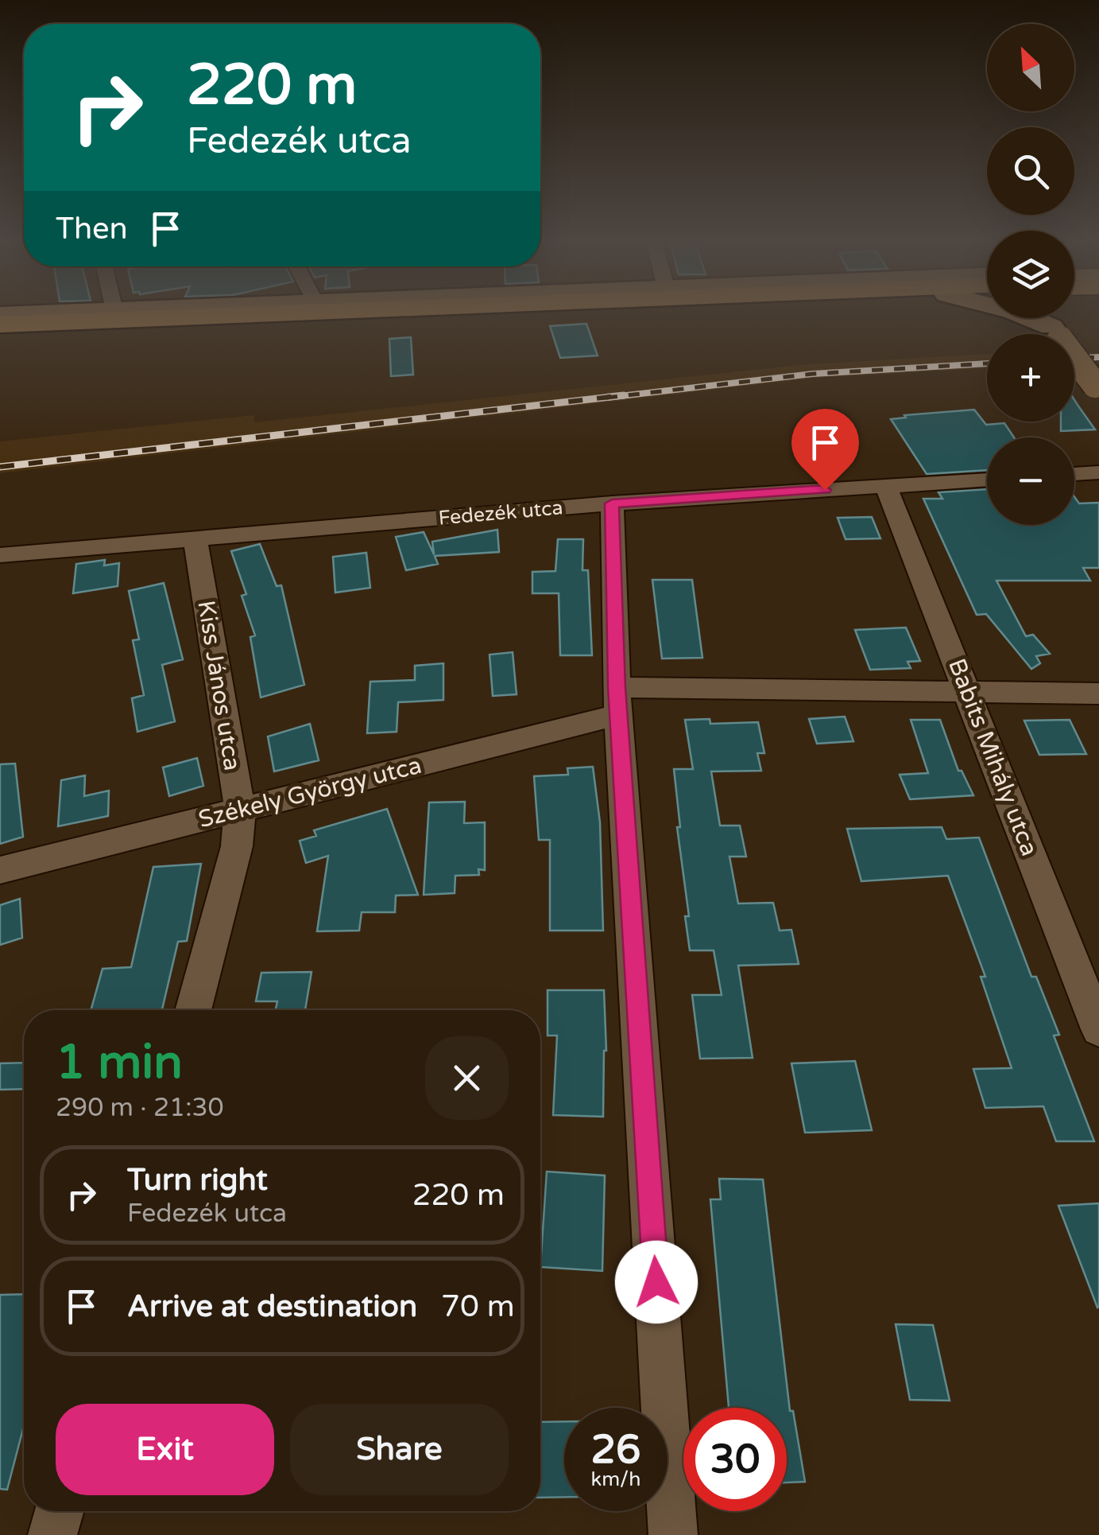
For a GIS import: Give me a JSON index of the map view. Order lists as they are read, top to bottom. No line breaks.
{"streets":{"street":["Fedezék utca","Kiss János utca","Babits Mihály utca","Székely György utca"]},"crossings":[["Fedezék utca","Kiss János utca"],["Fedezék utca","Babits Mihály utca"],["Kiss János utca","Székely György utca"],["Babits Mihály utca","Székely György utca"]],"north":"top left","page":{"map_buttons":["+","−"],"turn":["220 m","Fedezék utca"],"then":"Then","heading":["1 min","290 m · 21:30"],"list":[{"name":"Turn right","note":"Fedezék utca","value":"220 m"},{"name":"Arrive at destination","value":"70 m"}],"buttons":["Exit","Share"],"speed":"26 km/h","limit":"30"}}
